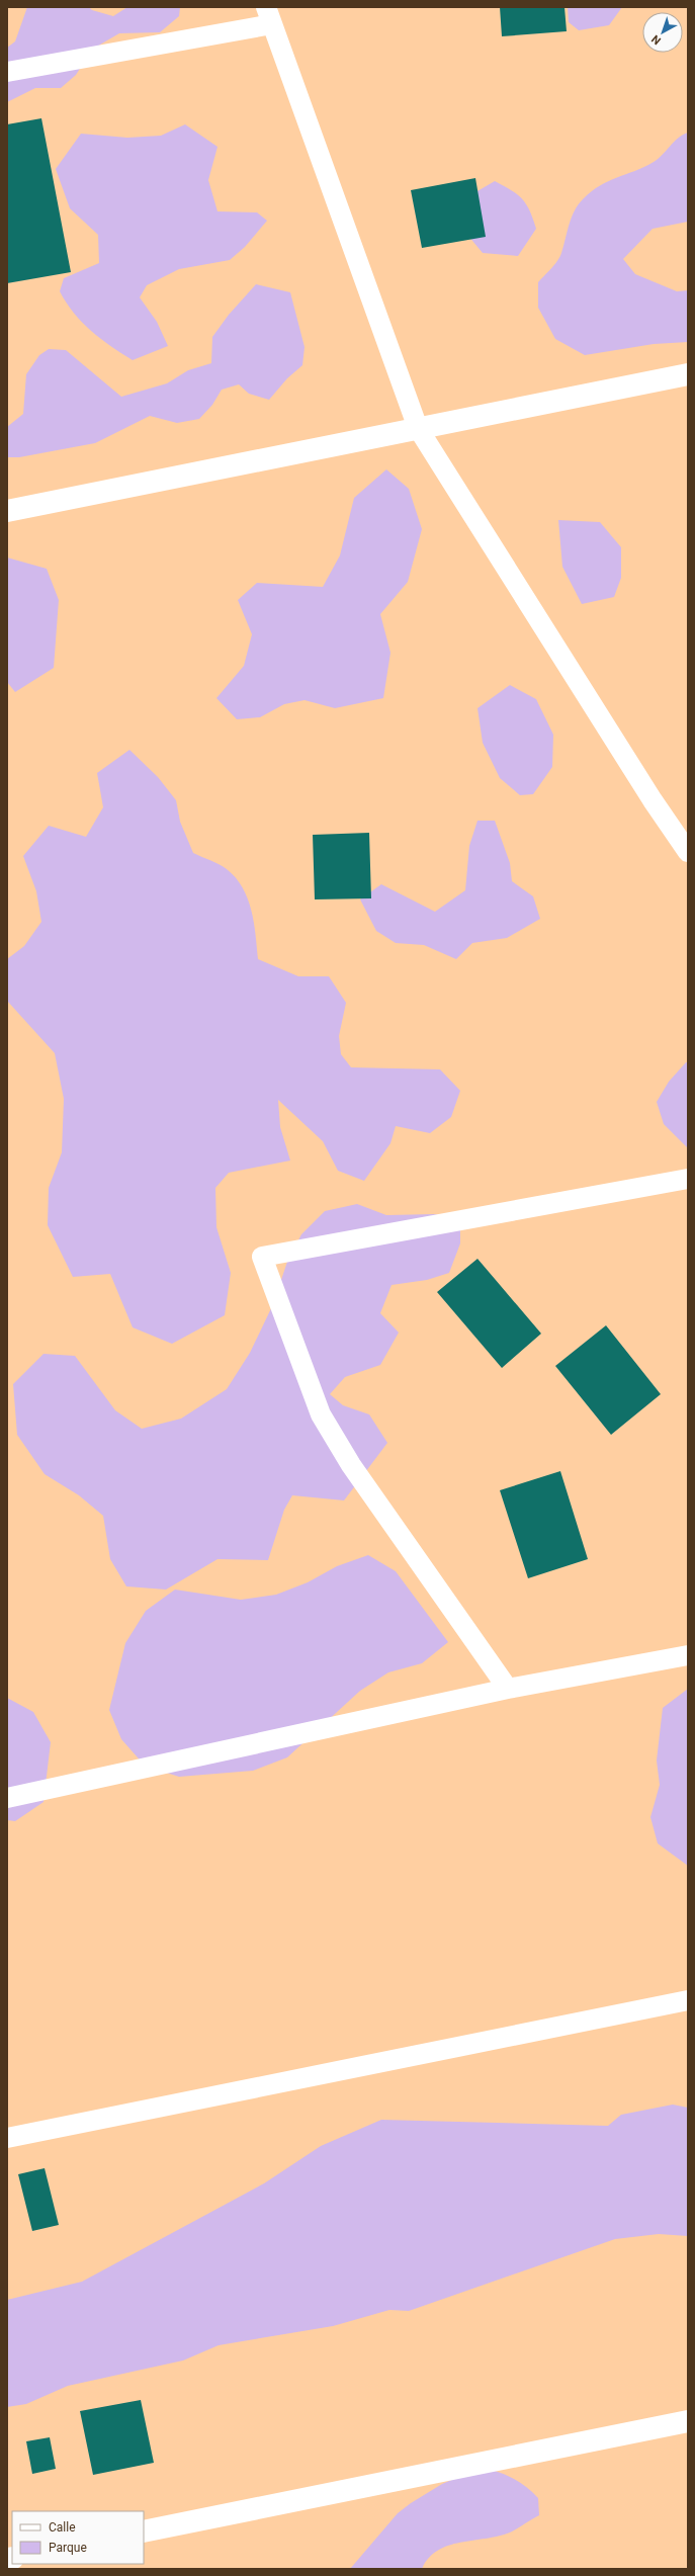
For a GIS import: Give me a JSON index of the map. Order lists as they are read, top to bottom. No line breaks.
{"legend":["Calle","Parque"],"north":"bottom left"}
